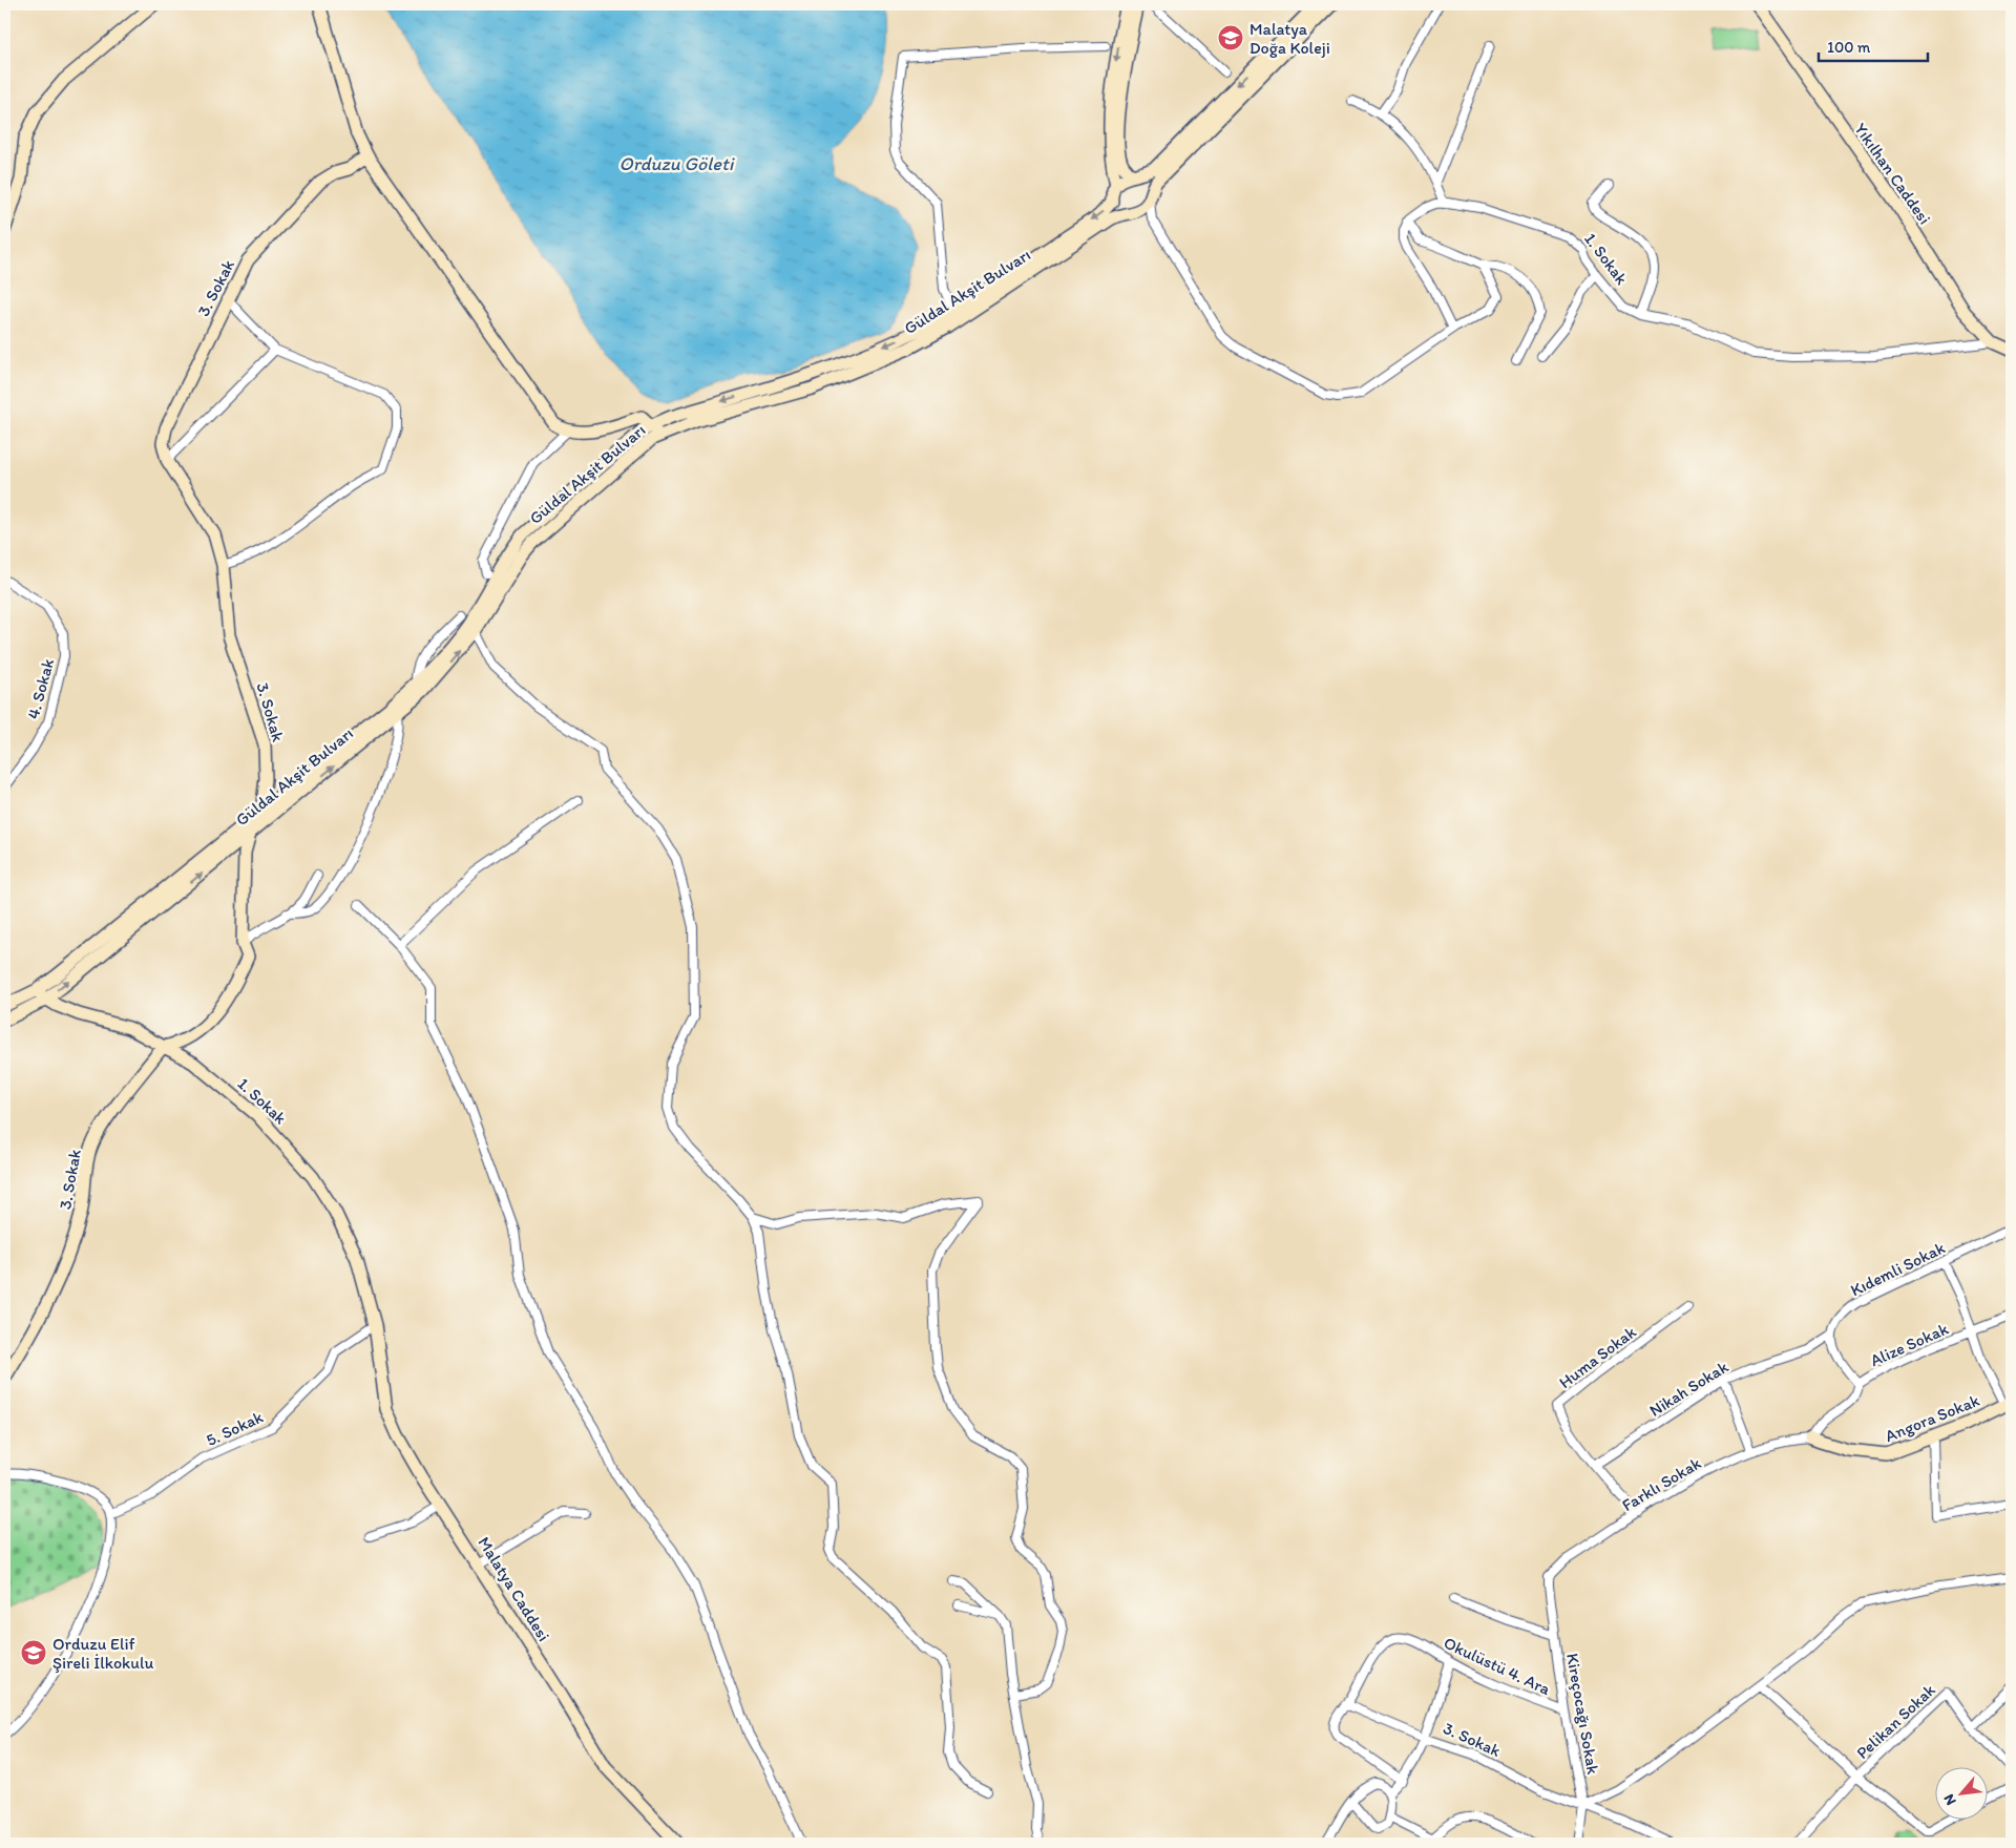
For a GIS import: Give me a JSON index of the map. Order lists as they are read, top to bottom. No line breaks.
{"streets":{"street":["Yıkılhan Caddesi","1. Sokak","3. Sokak","Güldal Akşit Bulvarı","4. Sokak","Kıdemli Sokak","Alize Sokak","Huma Sokak","Nikah Sokak","Angora Sokak","5. Sokak","Farklı Sokak","Malatya Caddesi","Okulüstü 4. Ara","Kireçocağı Sokak","Pelikan Sokak"]},"crossings":[["Yıkılhan Caddesi","1. Sokak"],["1. Sokak","3. Sokak"],["1. Sokak","Güldal Akşit Bulvarı"],["1. Sokak","5. Sokak"],["1. Sokak","Malatya Caddesi"],["3. Sokak","Güldal Akşit Bulvarı"],["3. Sokak","Okulüstü 4. Ara"],["3. Sokak","Kireçocağı Sokak"],["Kıdemli Sokak","Nikah Sokak"],["Alize Sokak","Angora Sokak"],["Alize Sokak","Farklı Sokak"],["Huma Sokak","Nikah Sokak"],["Huma Sokak","Farklı Sokak"],["Angora Sokak","Farklı Sokak"],["5. Sokak","Malatya Caddesi"],["Farklı Sokak","Kireçocağı Sokak"],["Okulüstü 4. Ara","Kireçocağı Sokak"]],"water":["Orduzu Göleti"],"places":{"school or university":["Malatya Doğa Koleji","Orduzu Elif Şireli İlkokulu"]},"scale_bar":"100 m","north":"bottom left"}
